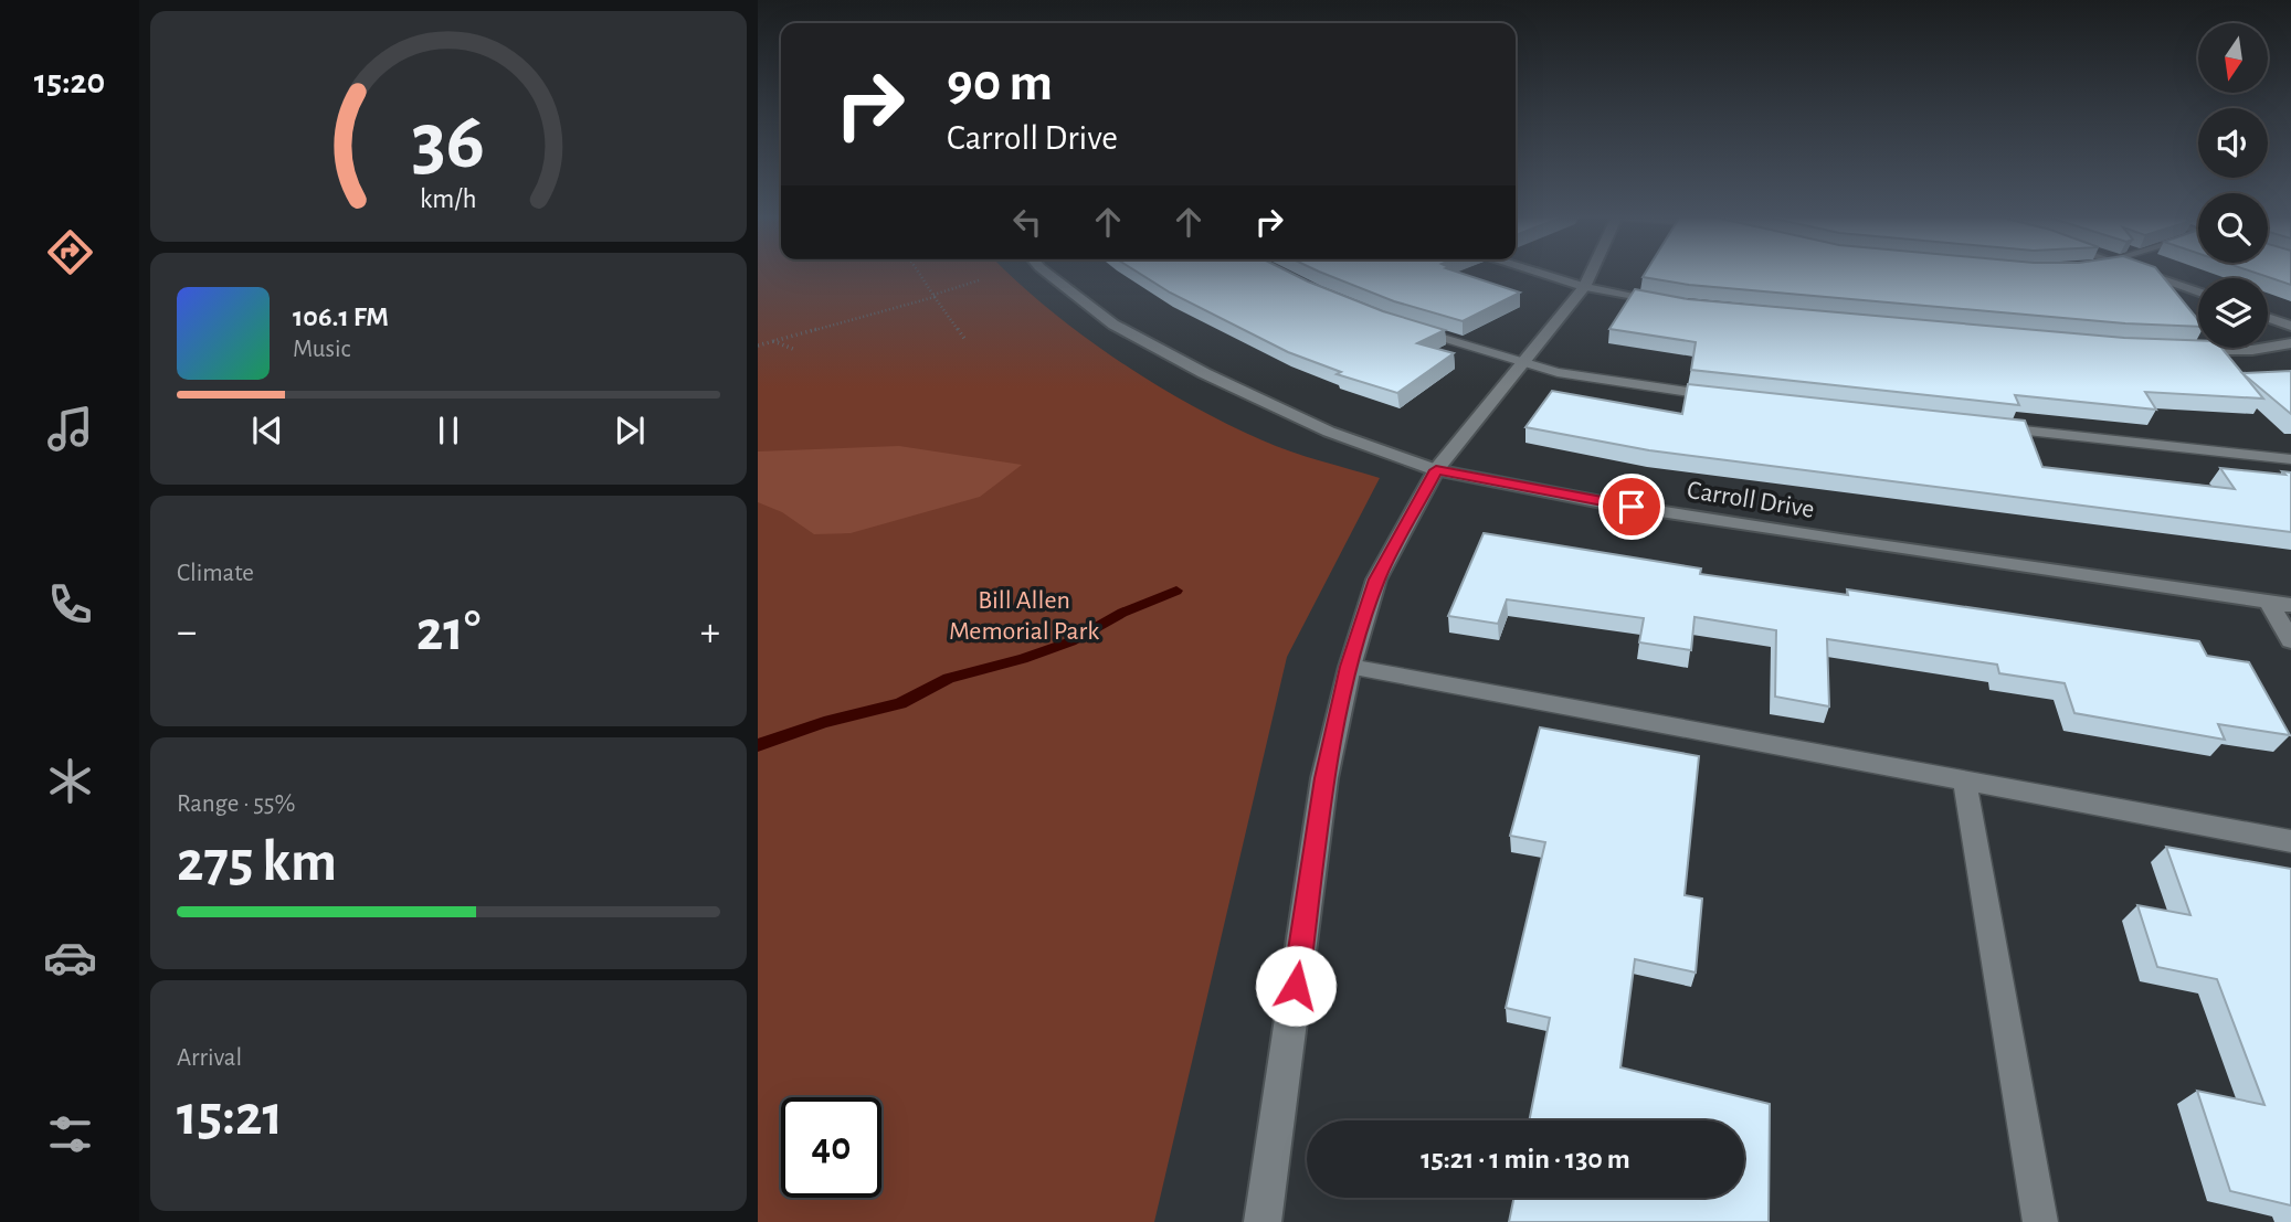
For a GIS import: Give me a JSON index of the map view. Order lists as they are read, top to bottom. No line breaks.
{"streets":{"street":["Carroll Drive"]},"parks":["Bill Allen Memorial Park"],"north":"bottom","page":{"tabs":"15:20","turn":["90 m","Carroll Drive"],"song":["106.1 FM","Music"],"tile":["Climate",["Range · 55%","275 km"],["Arrival","15:21"]],"heat":["−","21°","+"],"limit":"40","trip":"15:21 · 1 min · 130 m","gauge":["36","km/h"]}}
